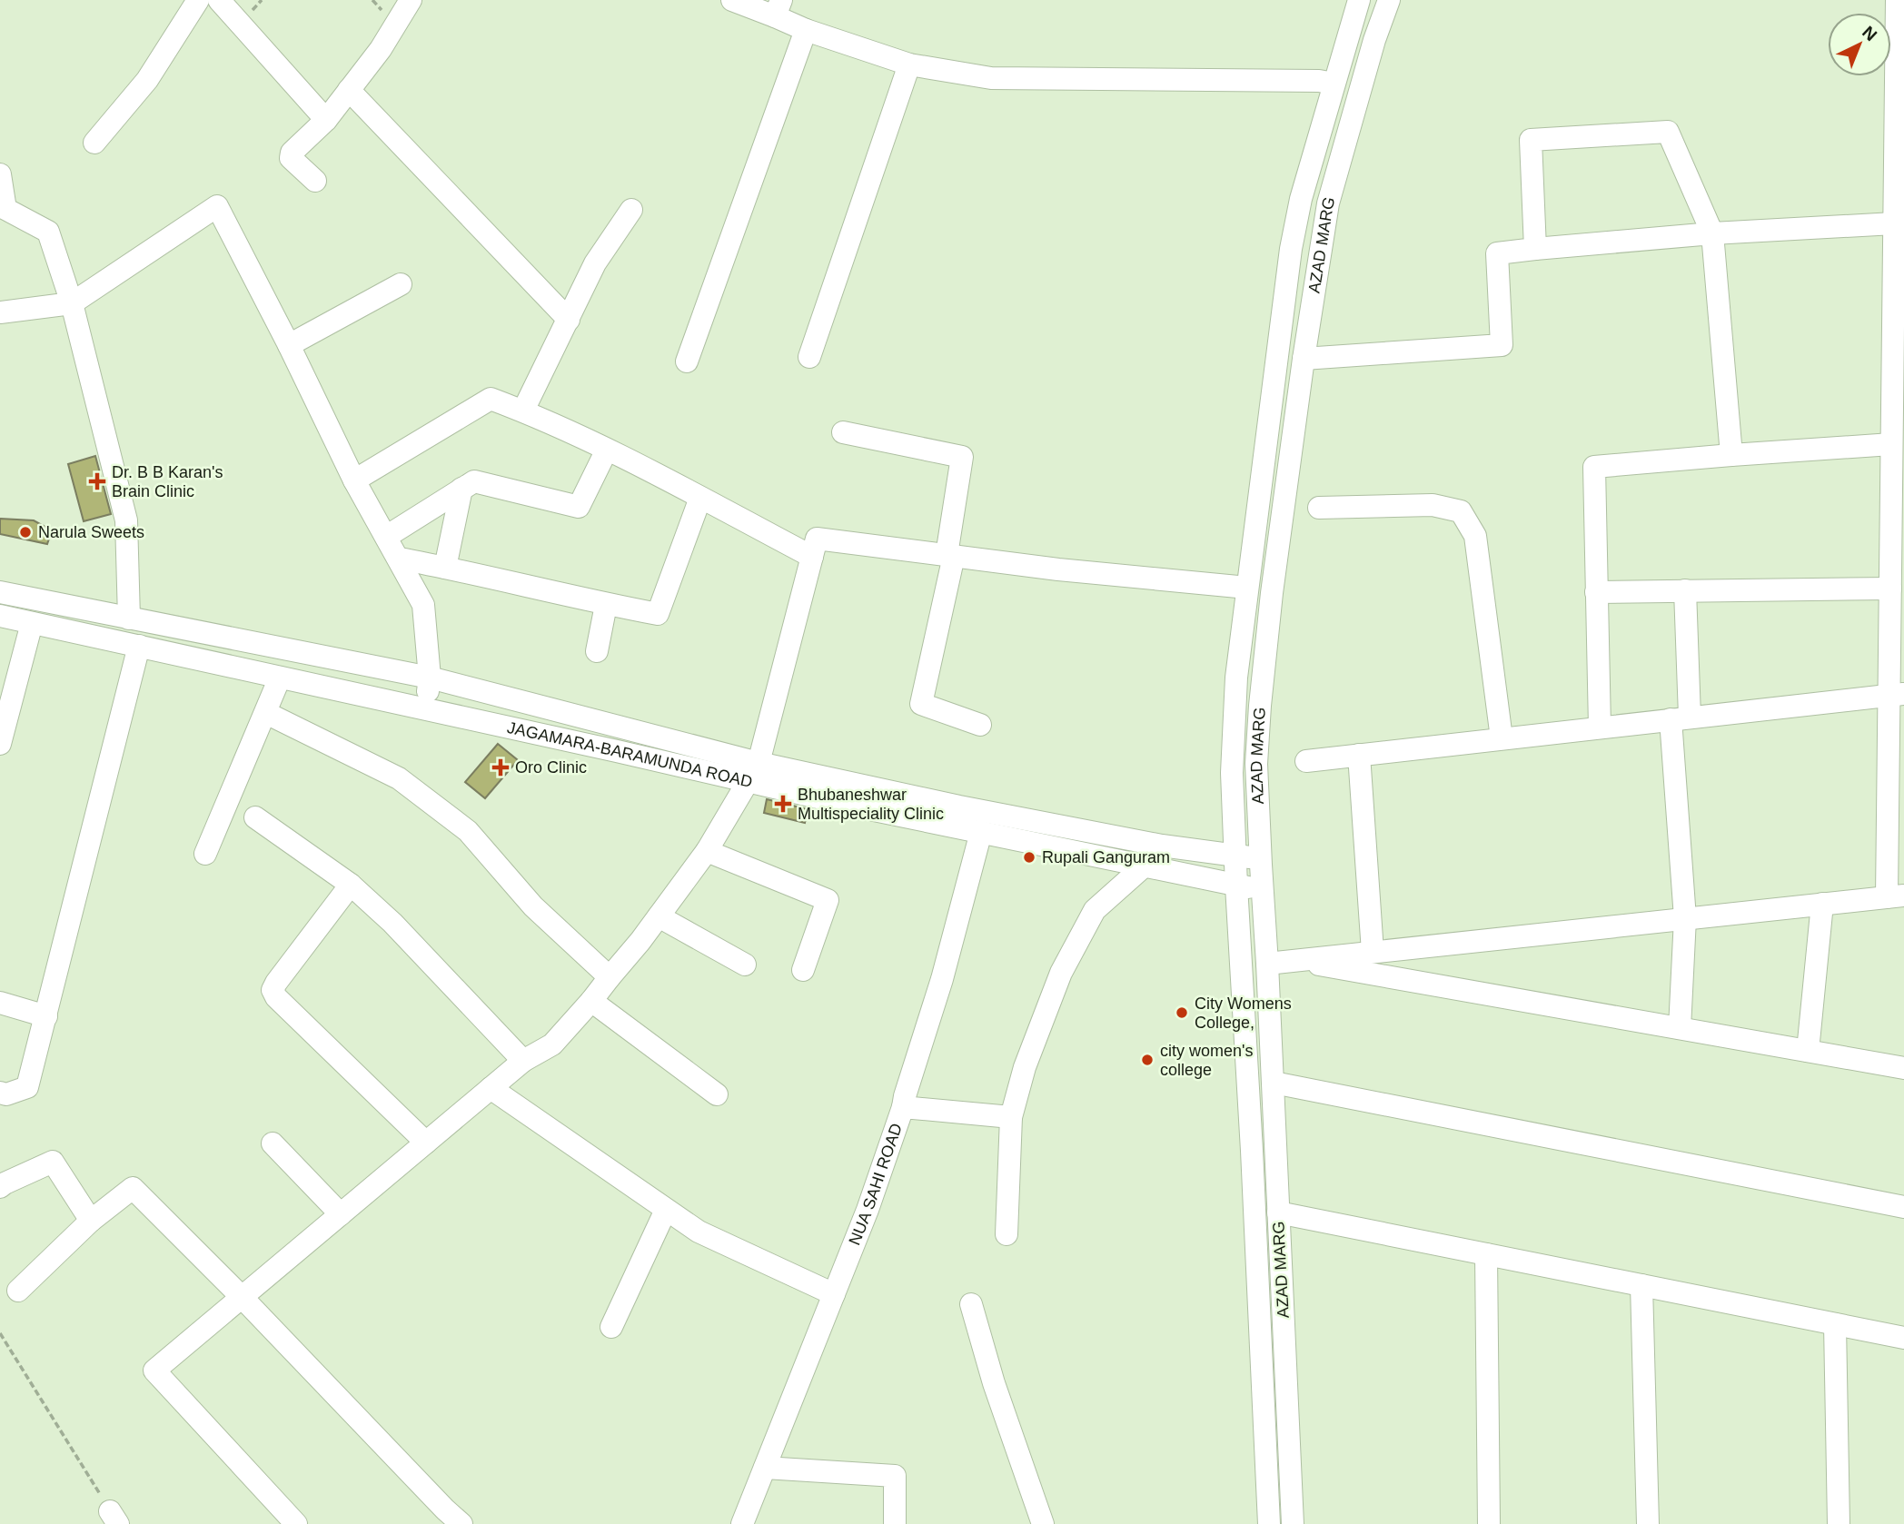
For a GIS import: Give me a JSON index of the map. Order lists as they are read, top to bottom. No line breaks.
{"streets":{"street":["AZAD MARG","JAGAMARA-BARAMUNDA ROAD","NUA SAHI ROAD"]},"crossings":[["AZAD MARG","JAGAMARA-BARAMUNDA ROAD"]],"places":{"health":["Dr. B B Karan's Brain Clinic","Oro Clinic","Bhubaneshwar Multispeciality Clinic"],"other":["Narula Sweets","Rupali Ganguram","City Womens College,","city women's college"]},"north":"top right"}
